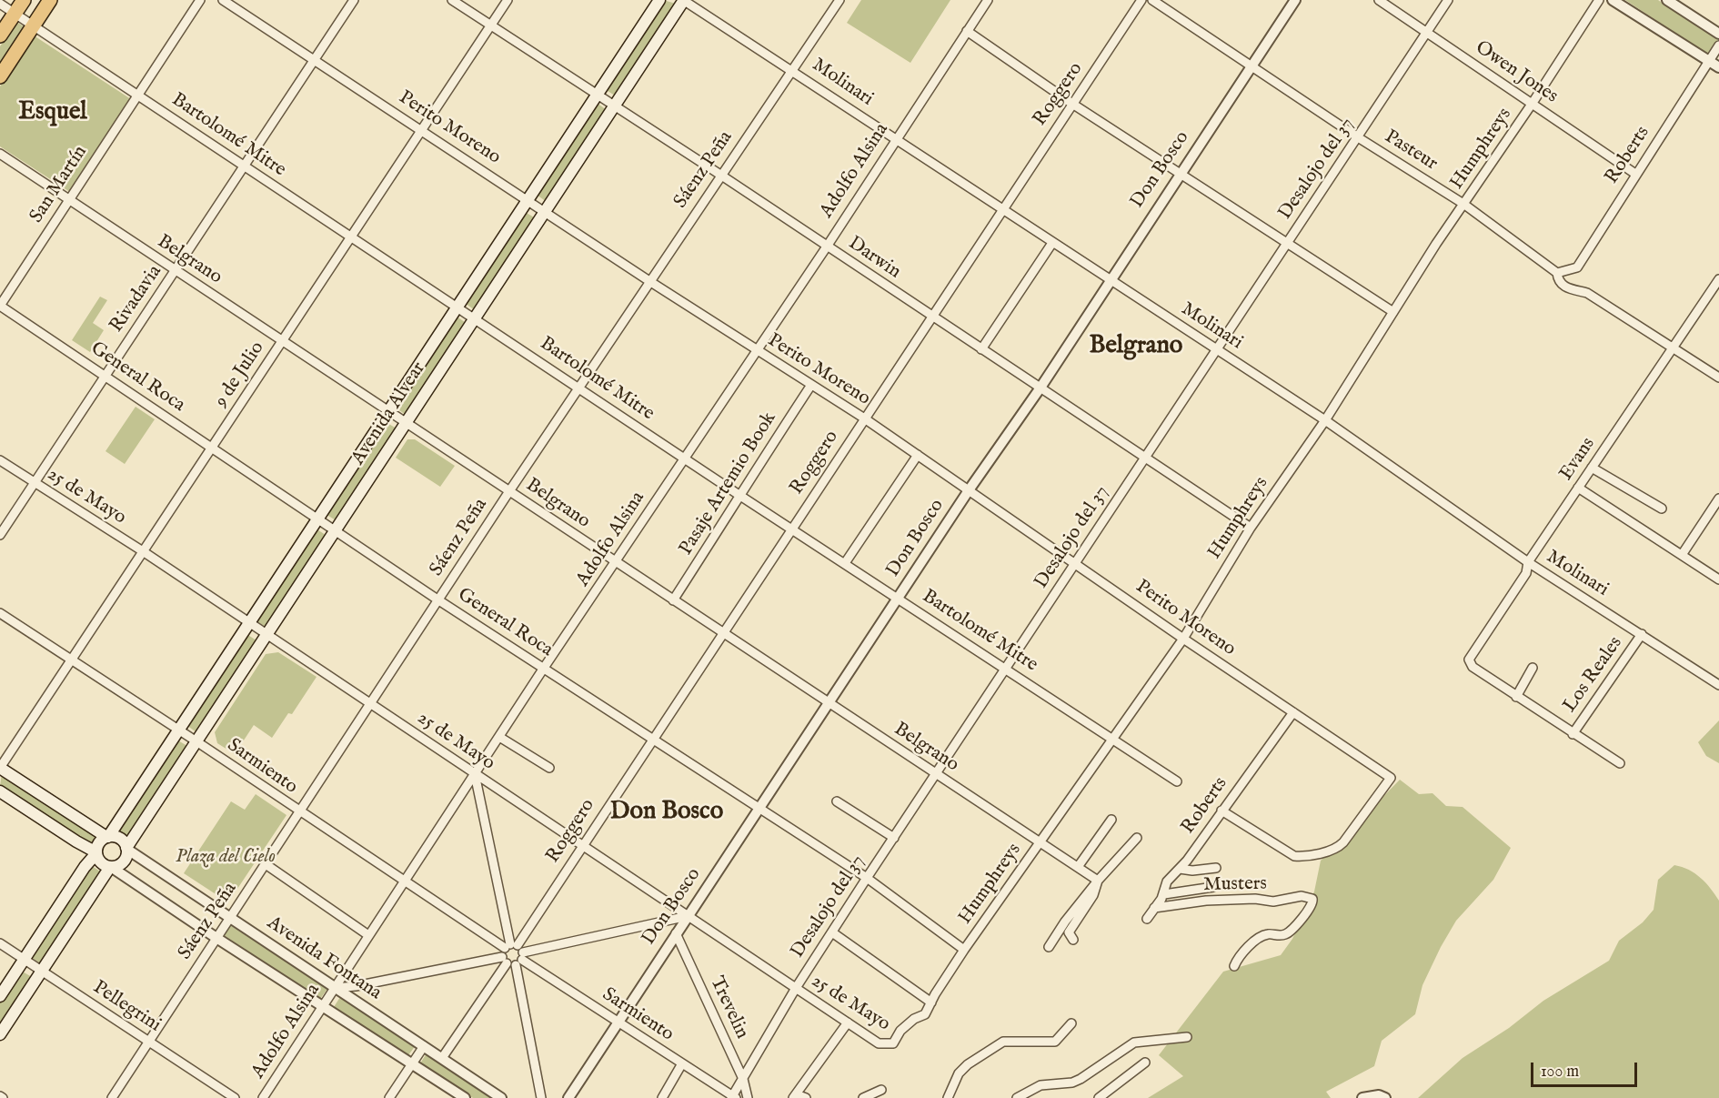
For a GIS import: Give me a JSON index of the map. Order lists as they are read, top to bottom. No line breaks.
{"streets":{"main road":["Avenida Alvear"],"street":["Owen Jones","Molinari","Roggero","Perito Moreno","Bartolomé Mitre","Humphreys","Pasteur","Roberts","Desalojo del 37","Sáenz Peña","Don Bosco","Adolfo Alsina","San Martín","Darwin","Belgrano","Rivadavia","9 de Julio","General Roca","Evans","Pasaje Artemio Book","25 de Mayo","Los Reales","Sarmiento","Musters","Avenida Fontana","Pellegrini","Trevelin"]},"crossings":[["Owen Jones","Humphreys"],["Owen Jones","Roberts"],["Owen Jones","Desalojo del 37"],["Molinari","Roggero"],["Molinari","Humphreys"],["Molinari","Desalojo del 37"],["Molinari","Sáenz Peña"],["Molinari","Don Bosco"],["Molinari","Adolfo Alsina"],["Molinari","Avenida Alvear"],["Molinari","Evans"],["Molinari","Los Reales"],["Roggero","Perito Moreno"],["Roggero","Bartolomé Mitre"],["Roggero","Darwin"],["Roggero","Belgrano"],["Roggero","General Roca"],["Roggero","25 de Mayo"],["Roggero","Sarmiento"],["Perito Moreno","Humphreys"],["Perito Moreno","Roberts"],["Perito Moreno","Desalojo del 37"],["Perito Moreno","Sáenz Peña"],["Perito Moreno","Don Bosco"],["Perito Moreno","Adolfo Alsina"],["Perito Moreno","Rivadavia"],["Perito Moreno","9 de Julio"],["Perito Moreno","Avenida Alvear"],["Perito Moreno","Pasaje Artemio Book"],["Bartolomé Mitre","Humphreys"],["Bartolomé Mitre","Desalojo del 37"],["Bartolomé Mitre","Sáenz Peña"],["Bartolomé Mitre","Don Bosco"],["Bartolomé Mitre","Adolfo Alsina"],["Bartolomé Mitre","San Martín"],["Bartolomé Mitre","Rivadavia"],["Bartolomé Mitre","9 de Julio"],["Bartolomé Mitre","Avenida Alvear"],["Bartolomé Mitre","Pasaje Artemio Book"],["Humphreys","Pasteur"],["Humphreys","Darwin"],["Humphreys","Belgrano"],["Humphreys","General Roca"],["Humphreys","25 de Mayo"],["Pasteur","Roberts"],["Pasteur","Desalojo del 37"],["Pasteur","Don Bosco"],["Pasteur","Evans"],["Roberts","Musters"],["Desalojo del 37","Darwin"],["Desalojo del 37","Belgrano"],["Desalojo del 37","General Roca"],["Desalojo del 37","25 de Mayo"],["Desalojo del 37","Sarmiento"],["Desalojo del 37","Trevelin"],["Sáenz Peña","Darwin"],["Sáenz Peña","Belgrano"],["Sáenz Peña","General Roca"],["Sáenz Peña","25 de Mayo"],["Sáenz Peña","Sarmiento"],["Sáenz Peña","Avenida Fontana"],["Sáenz Peña","Pellegrini"],["Don Bosco","Darwin"],["Don Bosco","Belgrano"],["Don Bosco","General Roca"],["Don Bosco","25 de Mayo"],["Don Bosco","Sarmiento"],["Don Bosco","Trevelin"],["Adolfo Alsina","Darwin"],["Adolfo Alsina","Belgrano"],["Adolfo Alsina","General Roca"],["Adolfo Alsina","25 de Mayo"],["Adolfo Alsina","Sarmiento"],["Adolfo Alsina","Avenida Fontana"],["San Martín","Belgrano"],["San Martín","General Roca"],["Darwin","9 de Julio"],["Darwin","Avenida Alvear"],["Belgrano","Rivadavia"],["Belgrano","9 de Julio"],["Belgrano","Avenida Alvear"],["Belgrano","Pasaje Artemio Book"],["Rivadavia","General Roca"],["Rivadavia","25 de Mayo"],["9 de Julio","General Roca"],["9 de Julio","25 de Mayo"],["9 de Julio","Sarmiento"],["General Roca","Avenida Alvear"],["Avenida Alvear","25 de Mayo"],["Avenida Alvear","Sarmiento"],["Avenida Alvear","Avenida Fontana"]],"districts":["Esquel","Belgrano","Don Bosco"],"parks":["Plaza del Cielo"],"scale_bar":"100 m"}
